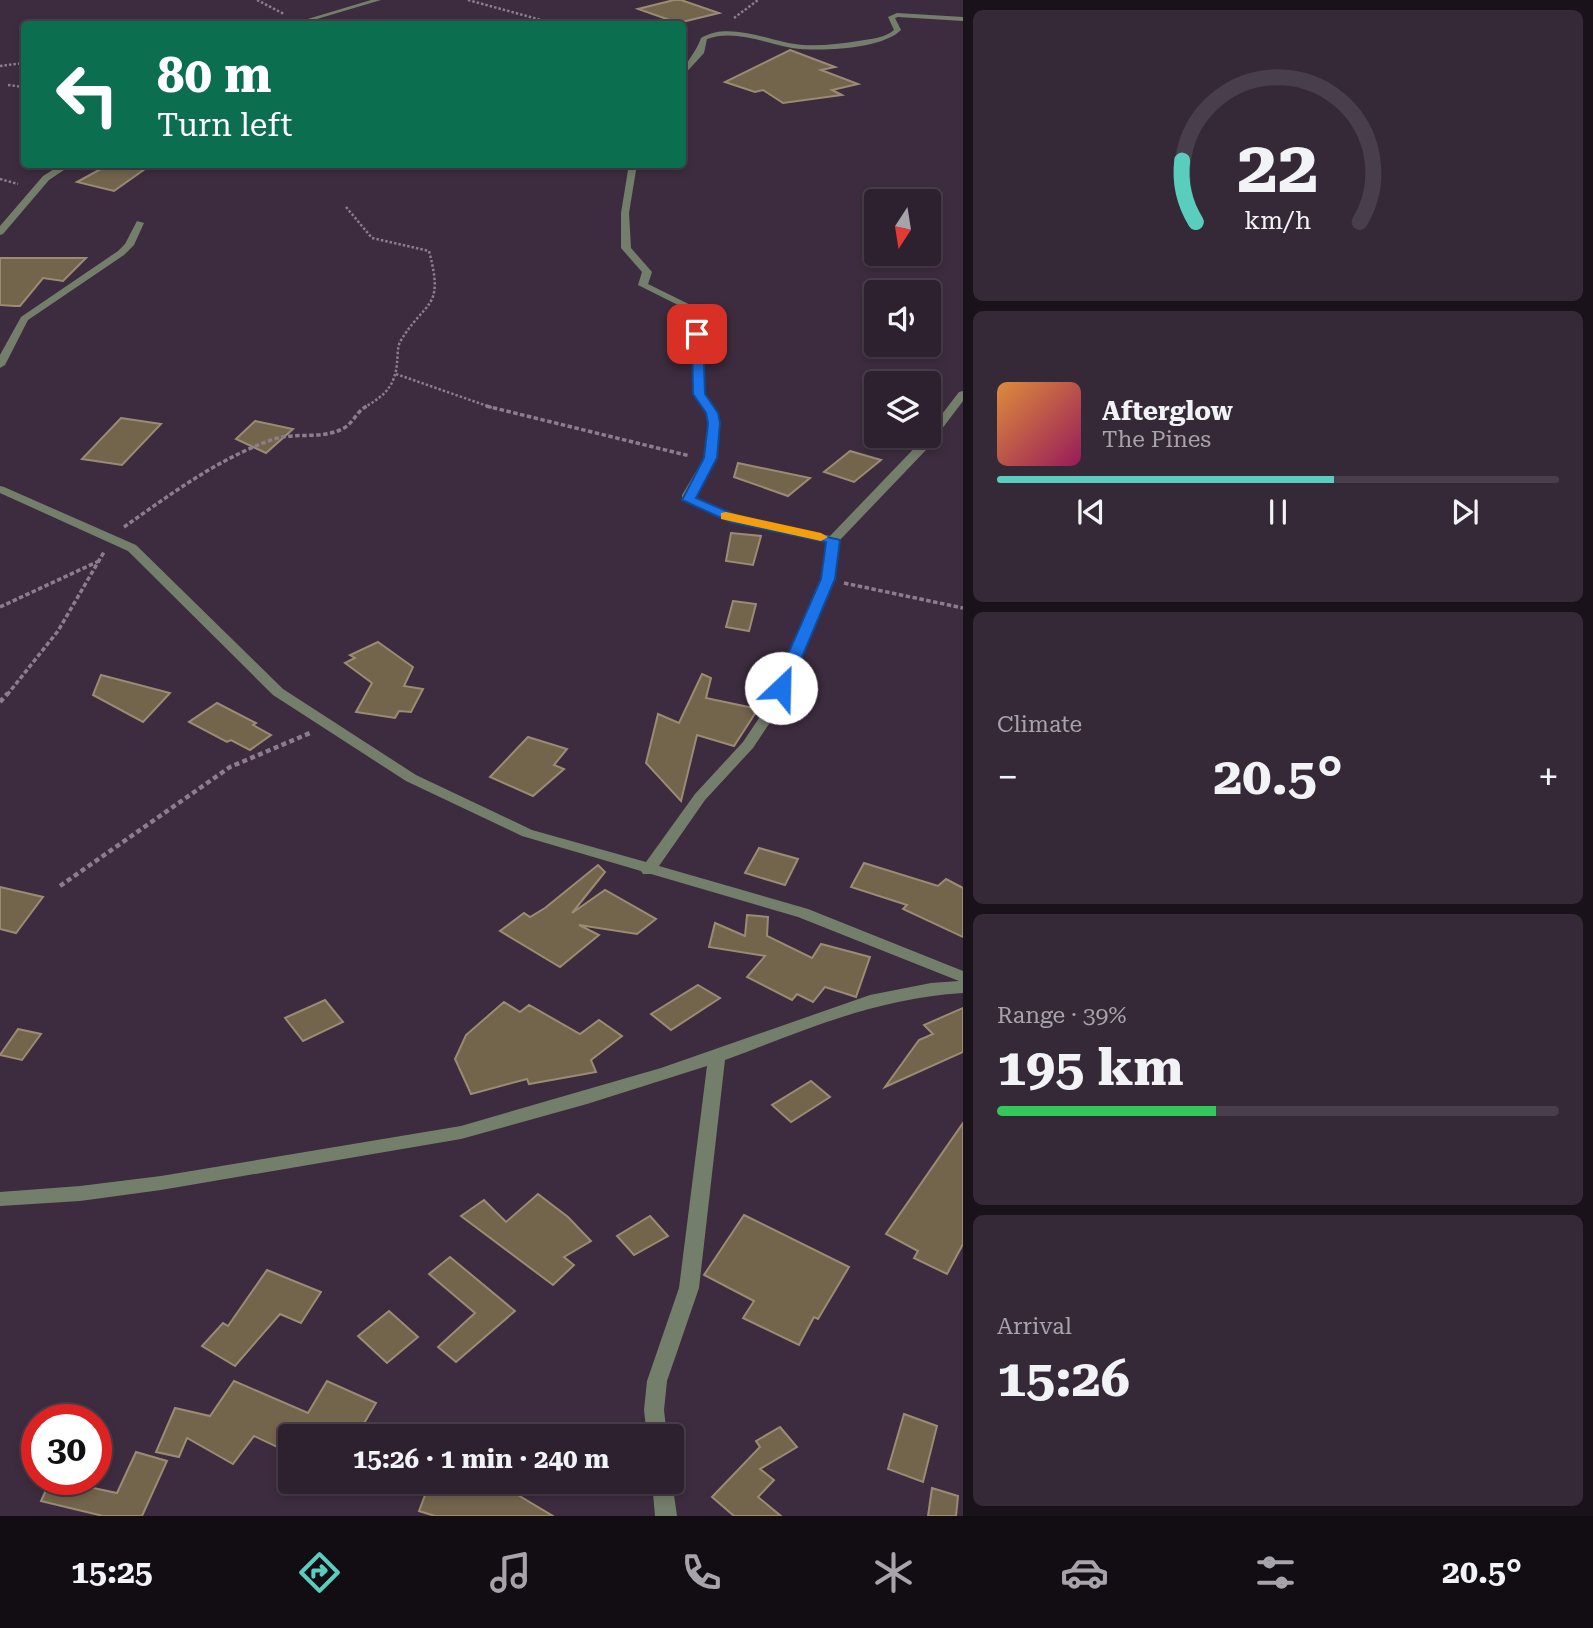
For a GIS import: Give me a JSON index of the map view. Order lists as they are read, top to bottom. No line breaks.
{"north":"bottom","page":{"turn":["80 m","Turn left"],"song":["Afterglow","The Pines"],"tile":["Climate",["Range · 39%","195 km"],["Arrival","15:26"]],"heat":["−","20.5°","+"],"limit":"30","trip":"15:26 · 1 min · 240 m","tabs":["15:25","20.5°"],"gauge":["22","km/h"]}}
